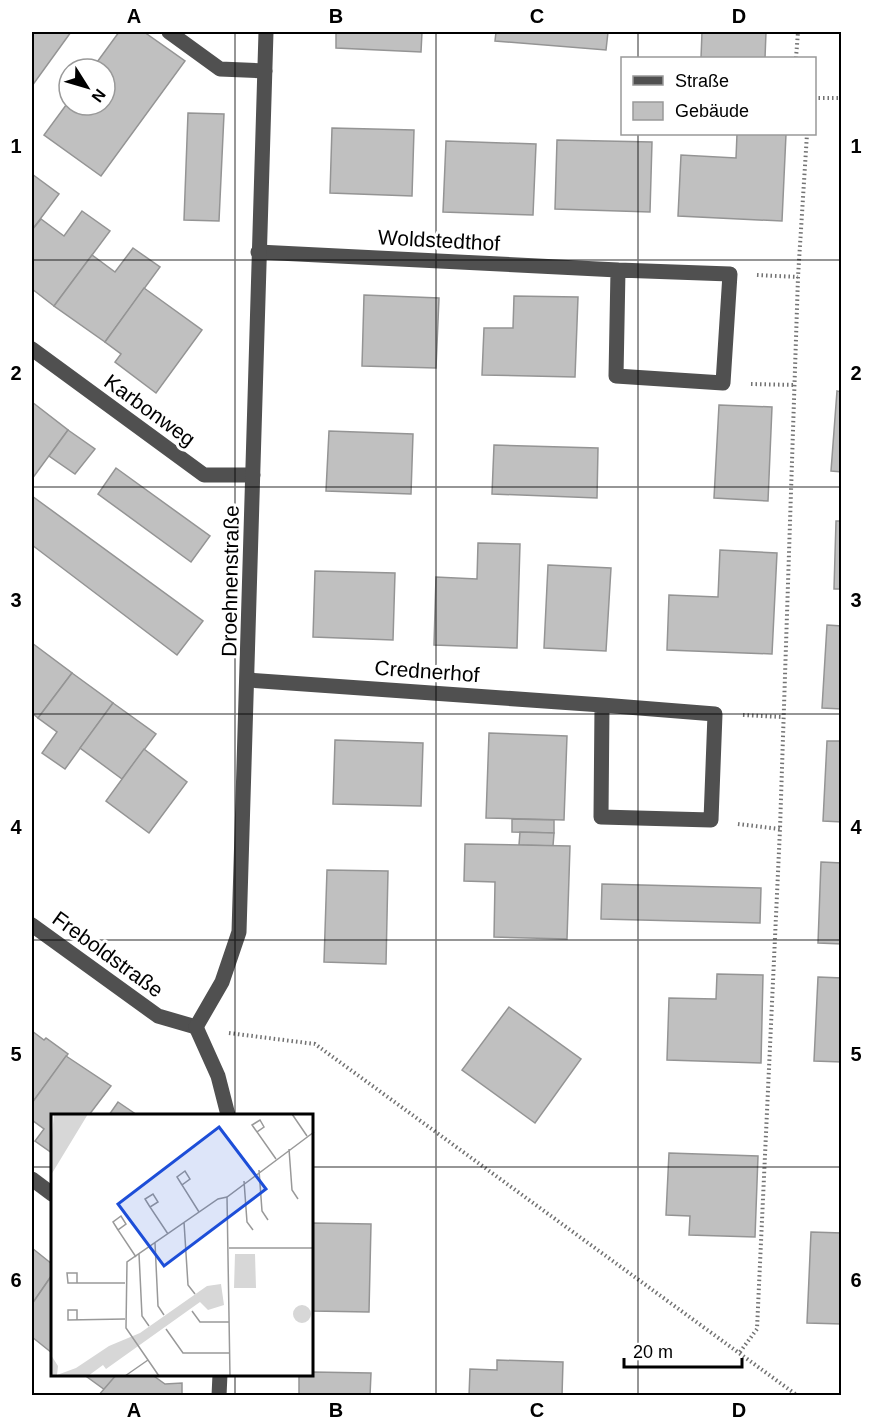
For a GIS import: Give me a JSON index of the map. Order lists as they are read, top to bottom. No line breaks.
{"streets":{"street":["Woldstedthof","Karbonweg","Droehnenstraße","Crednerhof","Freboldstraße"]},"crossings":[["Woldstedthof","Droehnenstraße"],["Karbonweg","Droehnenstraße"],["Droehnenstraße","Crednerhof"],["Droehnenstraße","Freboldstraße"]],"legend":["Straße","Gebäude"],"scale_bar":"20 m","north":"bottom right","grid":{"columns":["A","B","C","D"],"rows":["1","2","3","4","5","6"]}}
